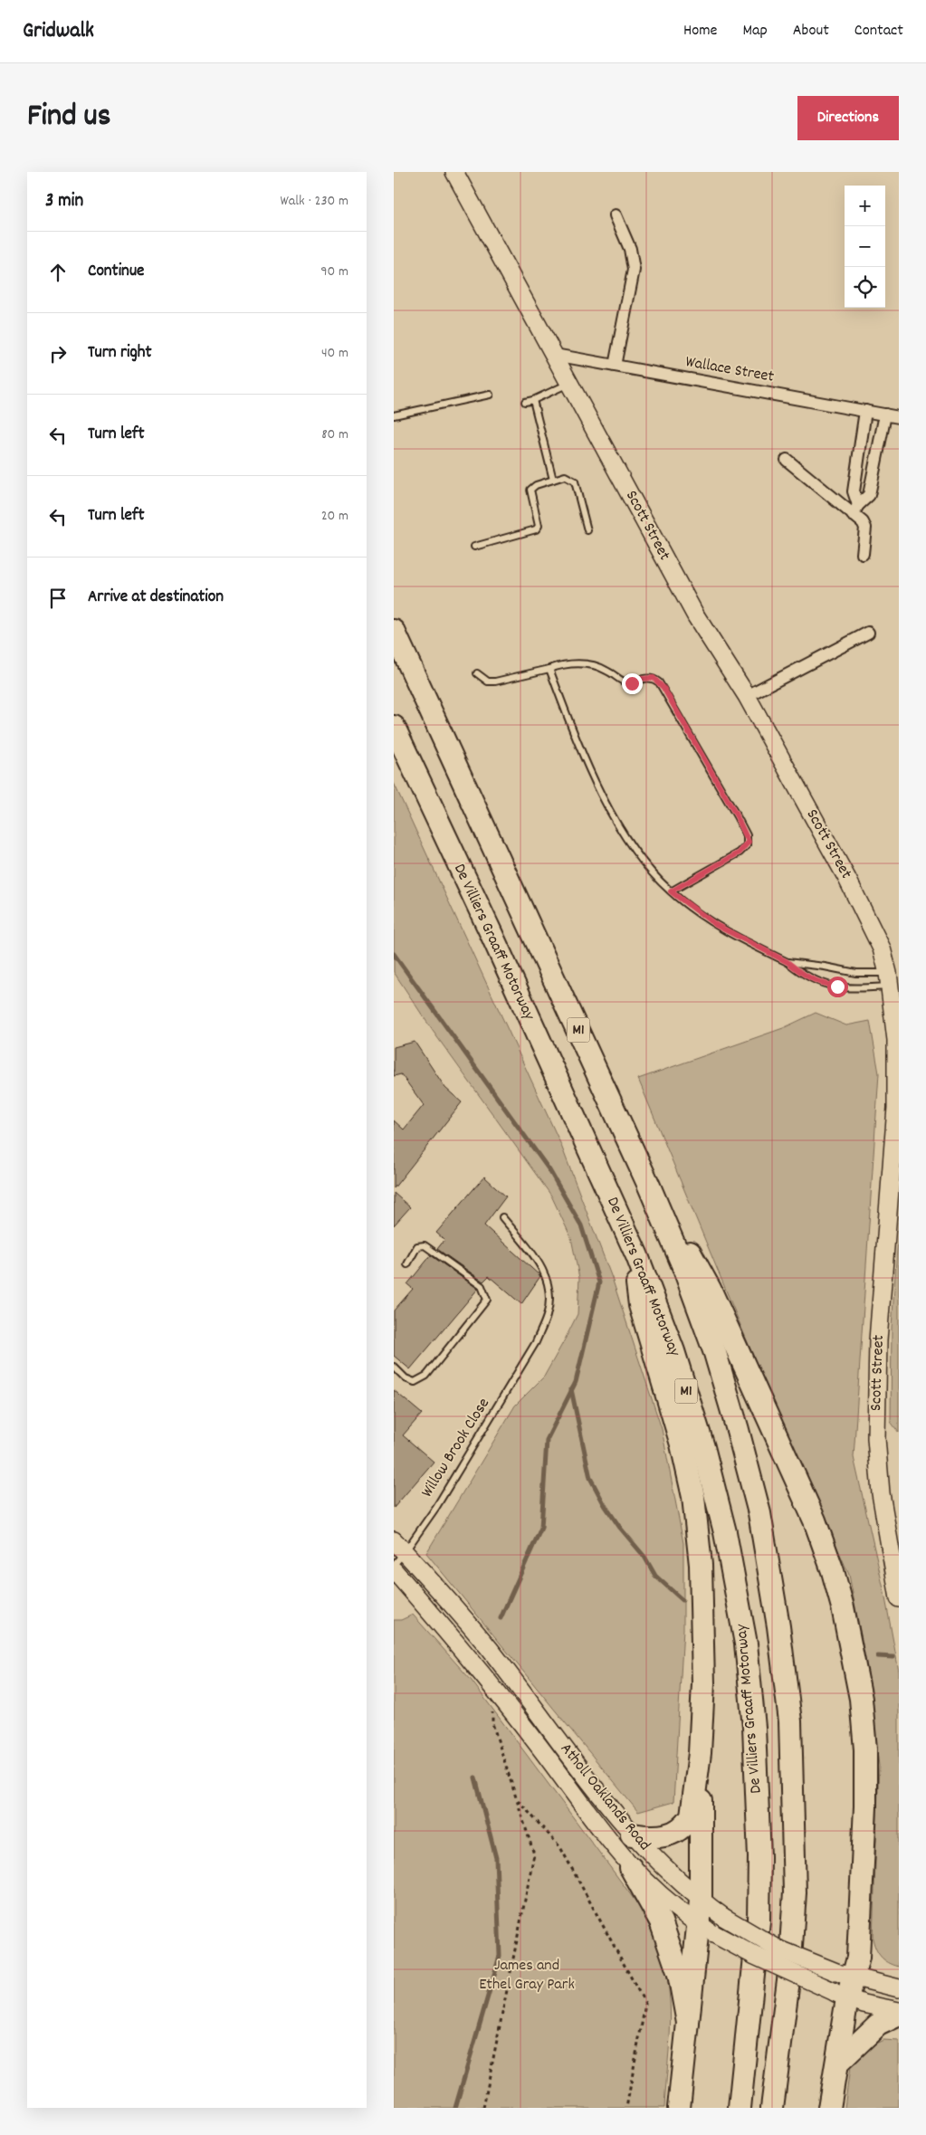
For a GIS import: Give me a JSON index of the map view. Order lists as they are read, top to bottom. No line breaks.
{"streets":{"highway":["De Villiers Graaff Motorway","M1"],"street":["Wallace Street","Scott Street","Atholl Oaklands Road"],"lane":["Willow Brook Close"]},"crossings":[["Wallace Street","Scott Street"],["Willow Brook Close","Atholl Oaklands Road"]],"parks":["James and Ethel Gray Park"],"page":{"header":"Gridwalk","nav":["Home","Map","About","Contact"],"title":"Find us","buttons":"Directions","heading":["3 min","Walk · 230 m"],"map_buttons":["+","−"],"list":[["Continue","90 m"],["Turn right","40 m"],["Turn left","80 m"],["Turn left","20 m"],"Arrive at destination"]}}
